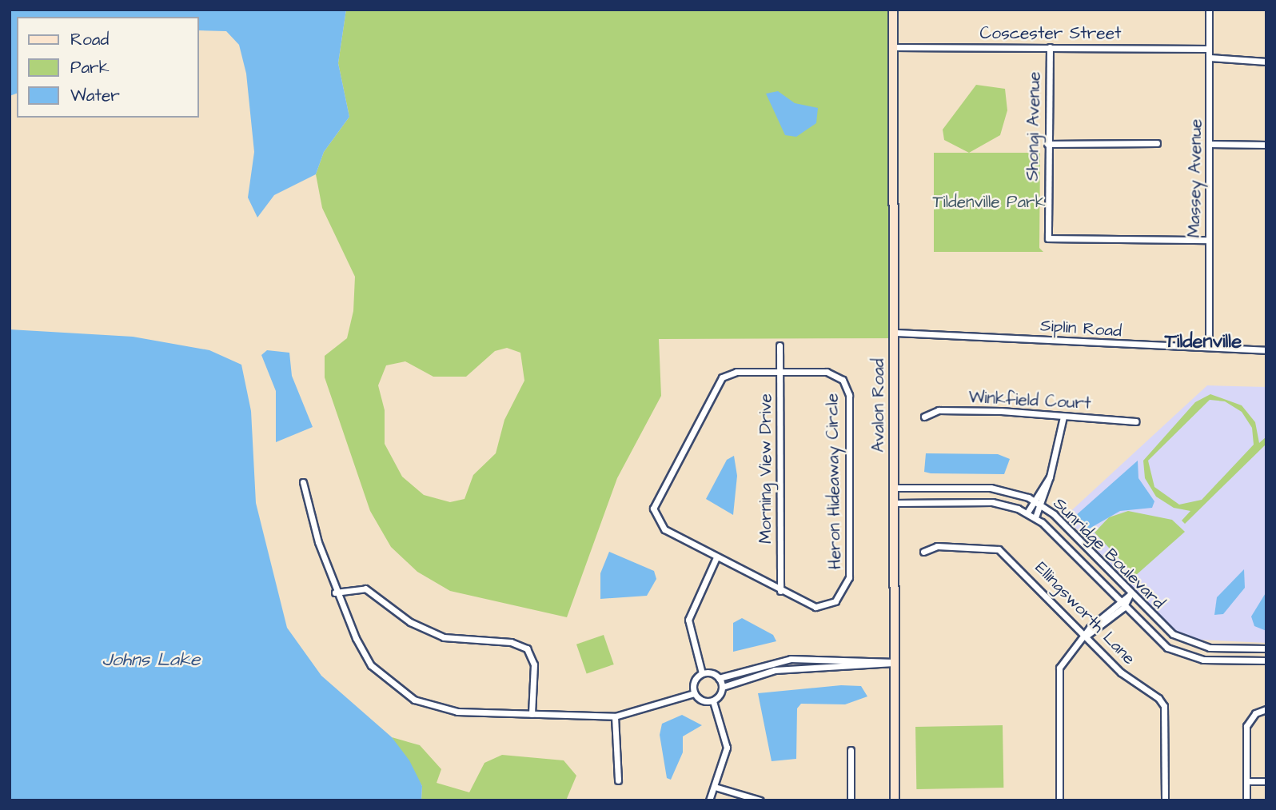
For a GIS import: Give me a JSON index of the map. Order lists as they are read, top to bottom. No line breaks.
{"streets":{"main road":["Avalon Road"],"street":["Coscester Street","Shongi Avenue","Massey Avenue","Siplin Road","Winkfield Court","Morning View Drive","Heron Hideaway Circle","Sunridge Boulevard","Ellingsworth Lane"]},"crossings":[["Coscester Street","Shongi Avenue"],["Coscester Street","Massey Avenue"],["Coscester Street","Avalon Road"],["Shongi Avenue","Massey Avenue"],["Massey Avenue","Siplin Road"],["Siplin Road","Avalon Road"],["Avalon Road","Sunridge Boulevard"],["Morning View Drive","Heron Hideaway Circle"]],"districts":["Tildenville"],"water":["Johns Lake"],"parks":["Tildenville Park"],"legend":["Road","Park","Water"]}
